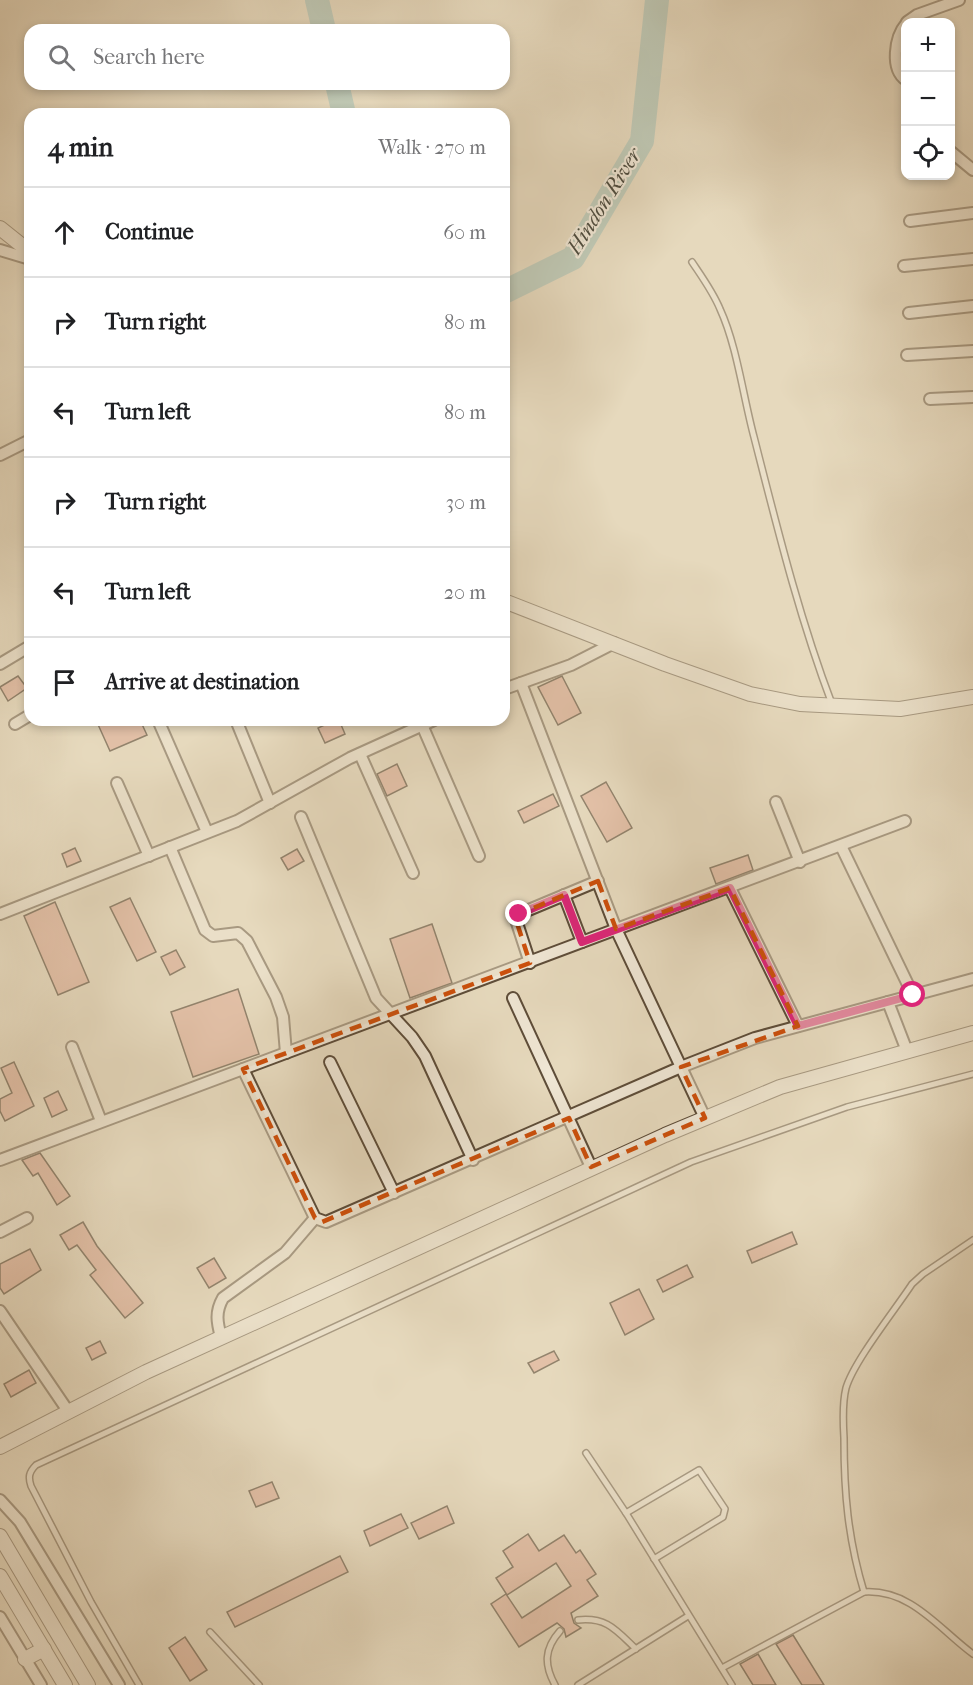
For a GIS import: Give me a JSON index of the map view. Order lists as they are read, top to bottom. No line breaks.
{"water":["Hindon River"],"page":{"map_buttons":["+","−"],"search":"Search here","heading":["4 min","Walk · 270 m"],"list":[["Continue","60 m"],["Turn right","80 m"],["Turn left","80 m"],["Turn right","30 m"],["Turn left","20 m"],"Arrive at destination"]}}
